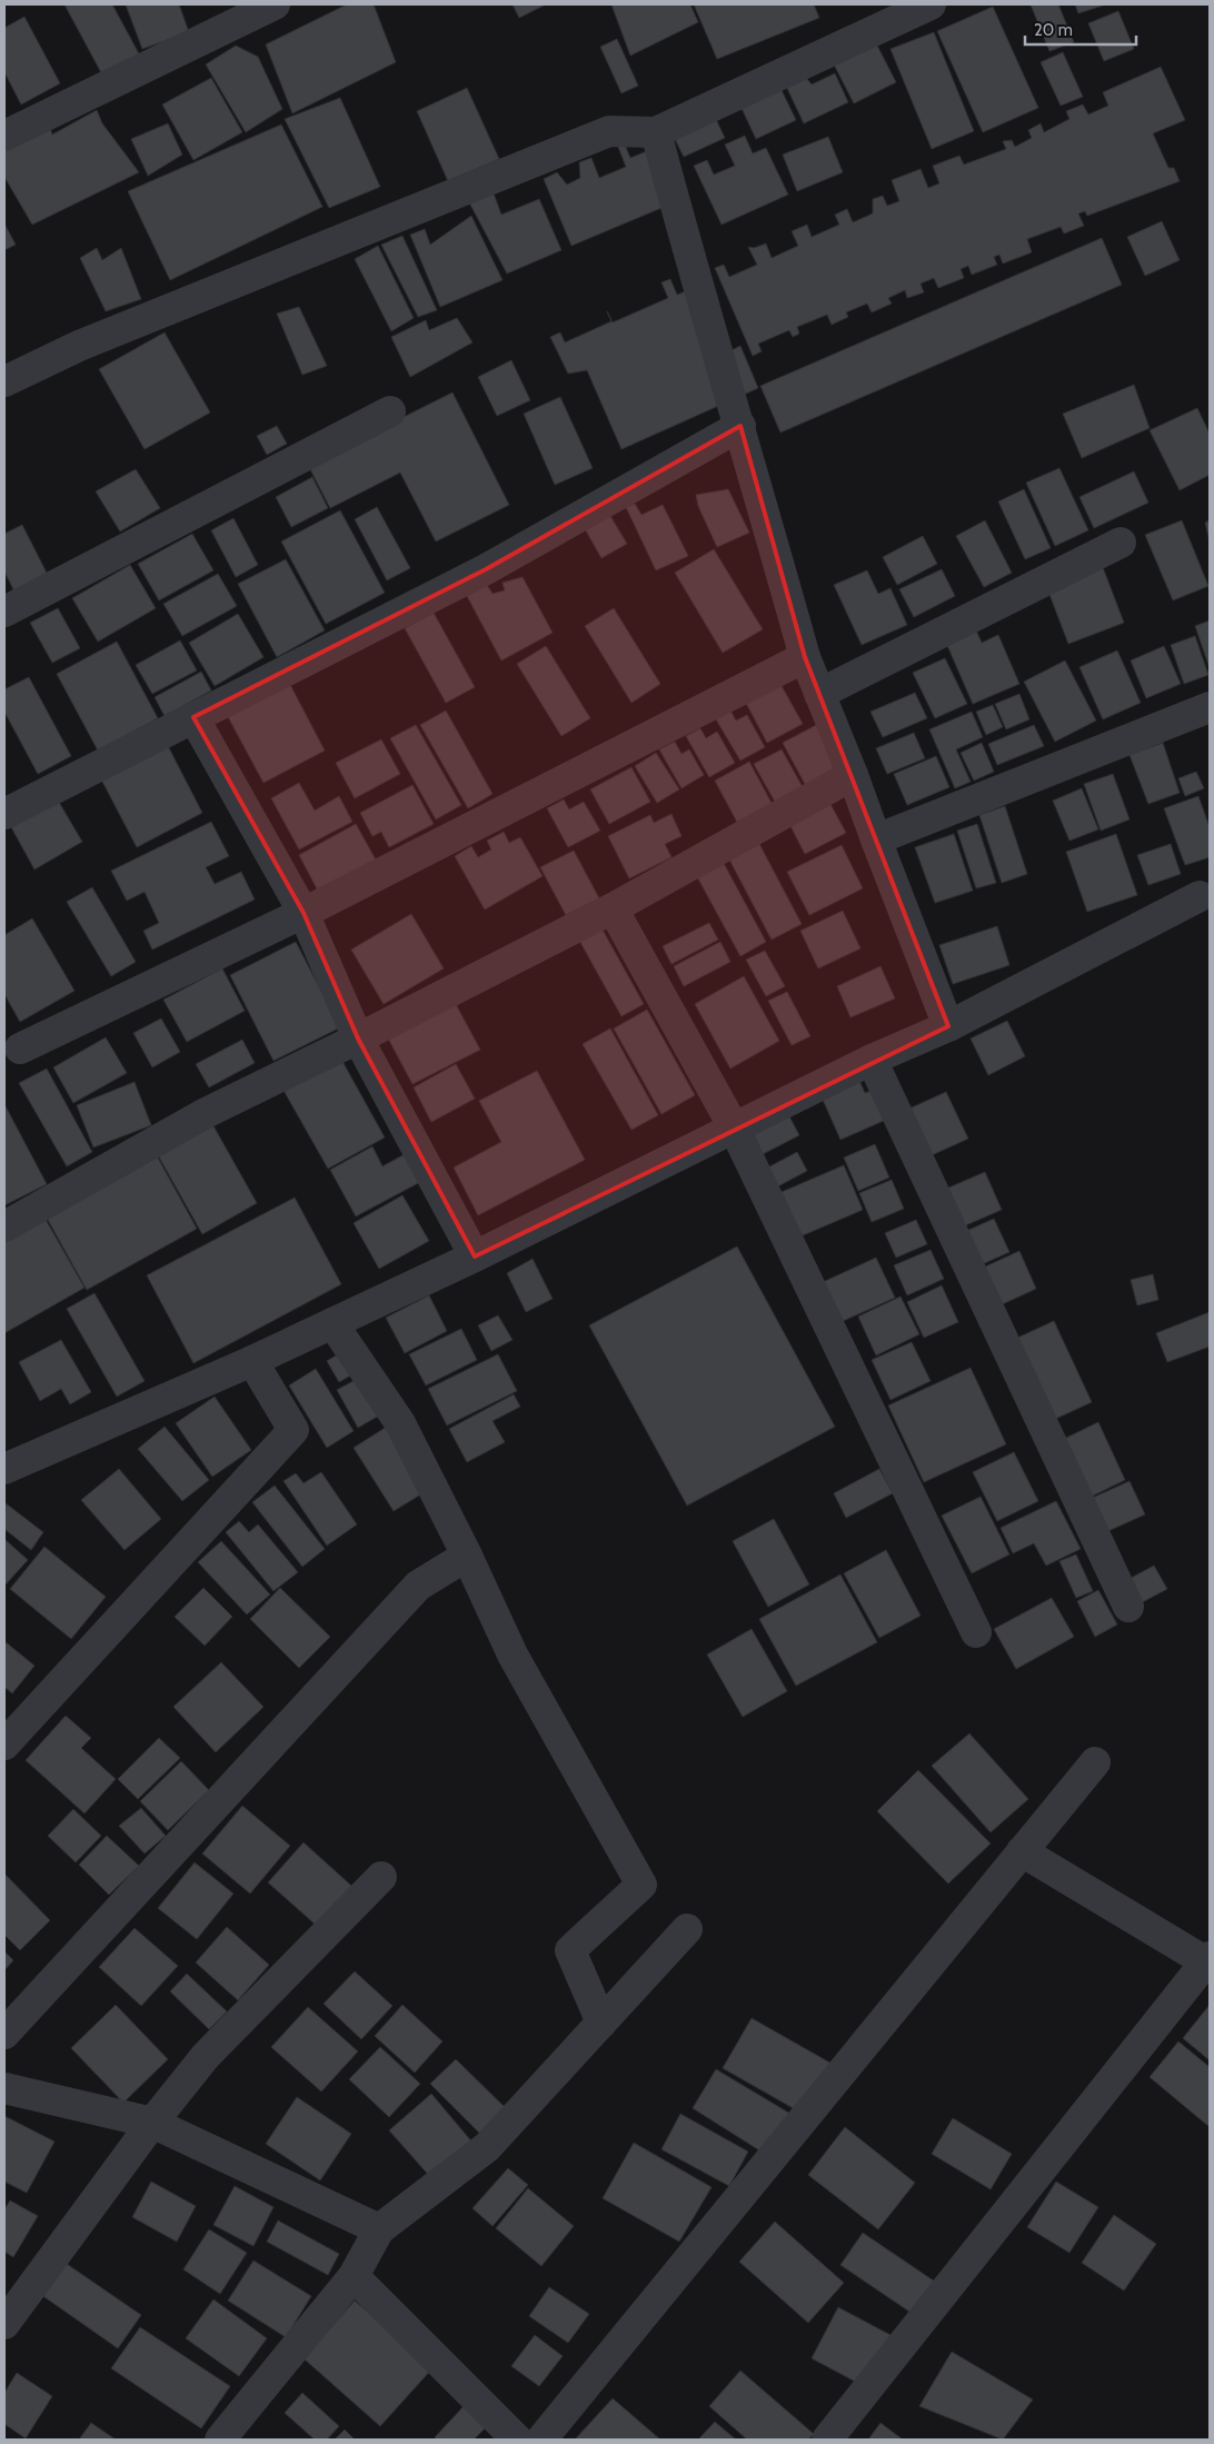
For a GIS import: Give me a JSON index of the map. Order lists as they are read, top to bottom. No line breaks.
{"scale_bar":"20 m"}
